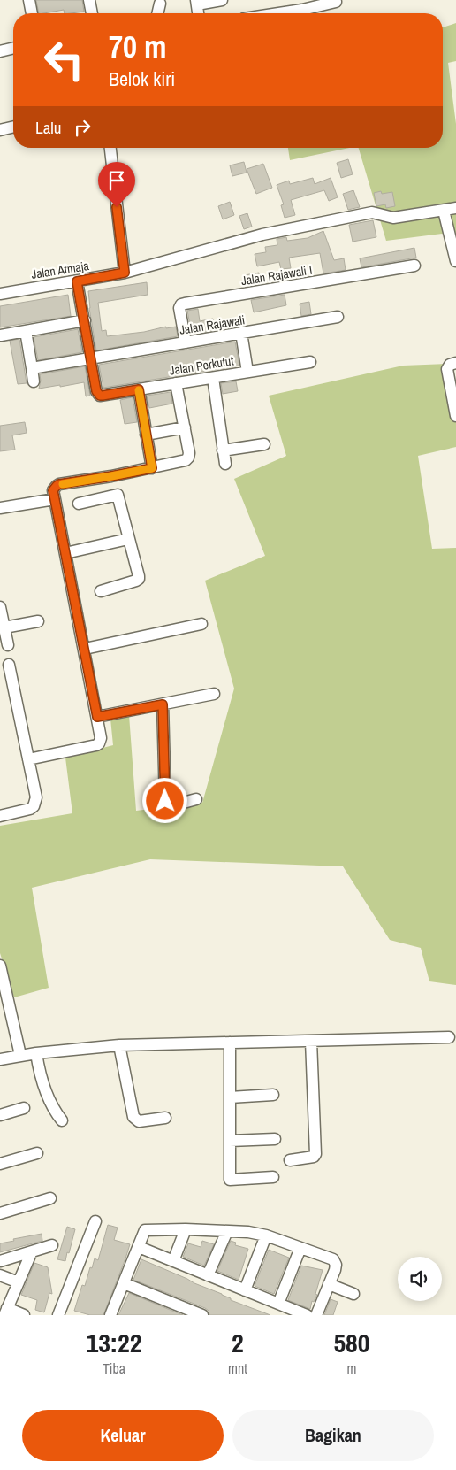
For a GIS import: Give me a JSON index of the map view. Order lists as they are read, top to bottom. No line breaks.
{"streets":{"street":["Jalan Atmaja","Jalan Rajawali I","Jalan Rajawali","Jalan Perkutut"]},"crossings":[["Jalan Rajawali I","Jalan Rajawali"],["Jalan Rajawali","Jalan Perkutut"]],"page":{"turn":["70 m","Belok kiri"],"then":"Lalu","eta":["13:22","Tiba","2","mnt","580","m"],"buttons":["Keluar","Bagikan"]}}
